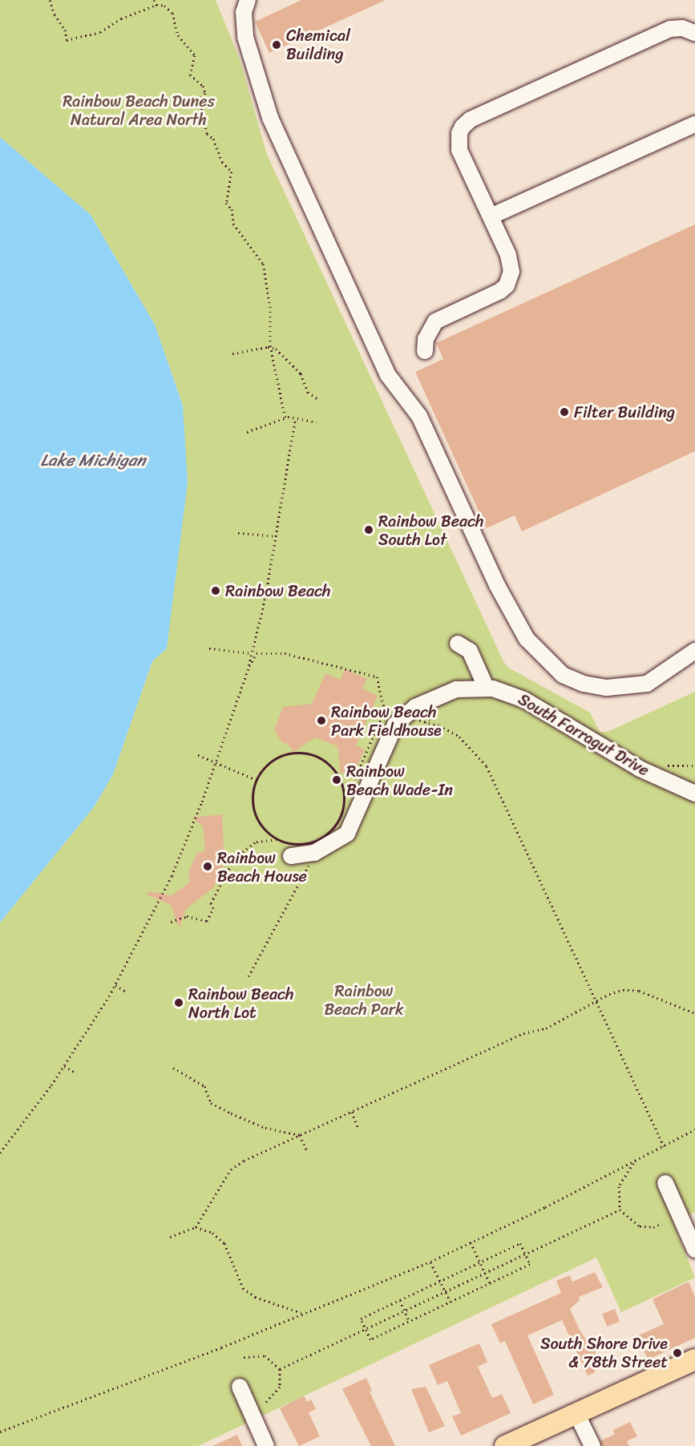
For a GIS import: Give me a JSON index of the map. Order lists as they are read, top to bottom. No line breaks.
{"streets":{"street":["South Farragut Drive"]},"water":["Lake Michigan"],"parks":["Rainbow Beach Dunes Natural Area North","Rainbow Beach Park"],"places":["Chemical Building","Filter Building","Rainbow Beach South Lot","Rainbow Beach","Rainbow Beach Park Fieldhouse","Rainbow Beach Wade-In","Rainbow Beach House","Rainbow Beach North Lot","South Shore Drive & 78th Street"]}
